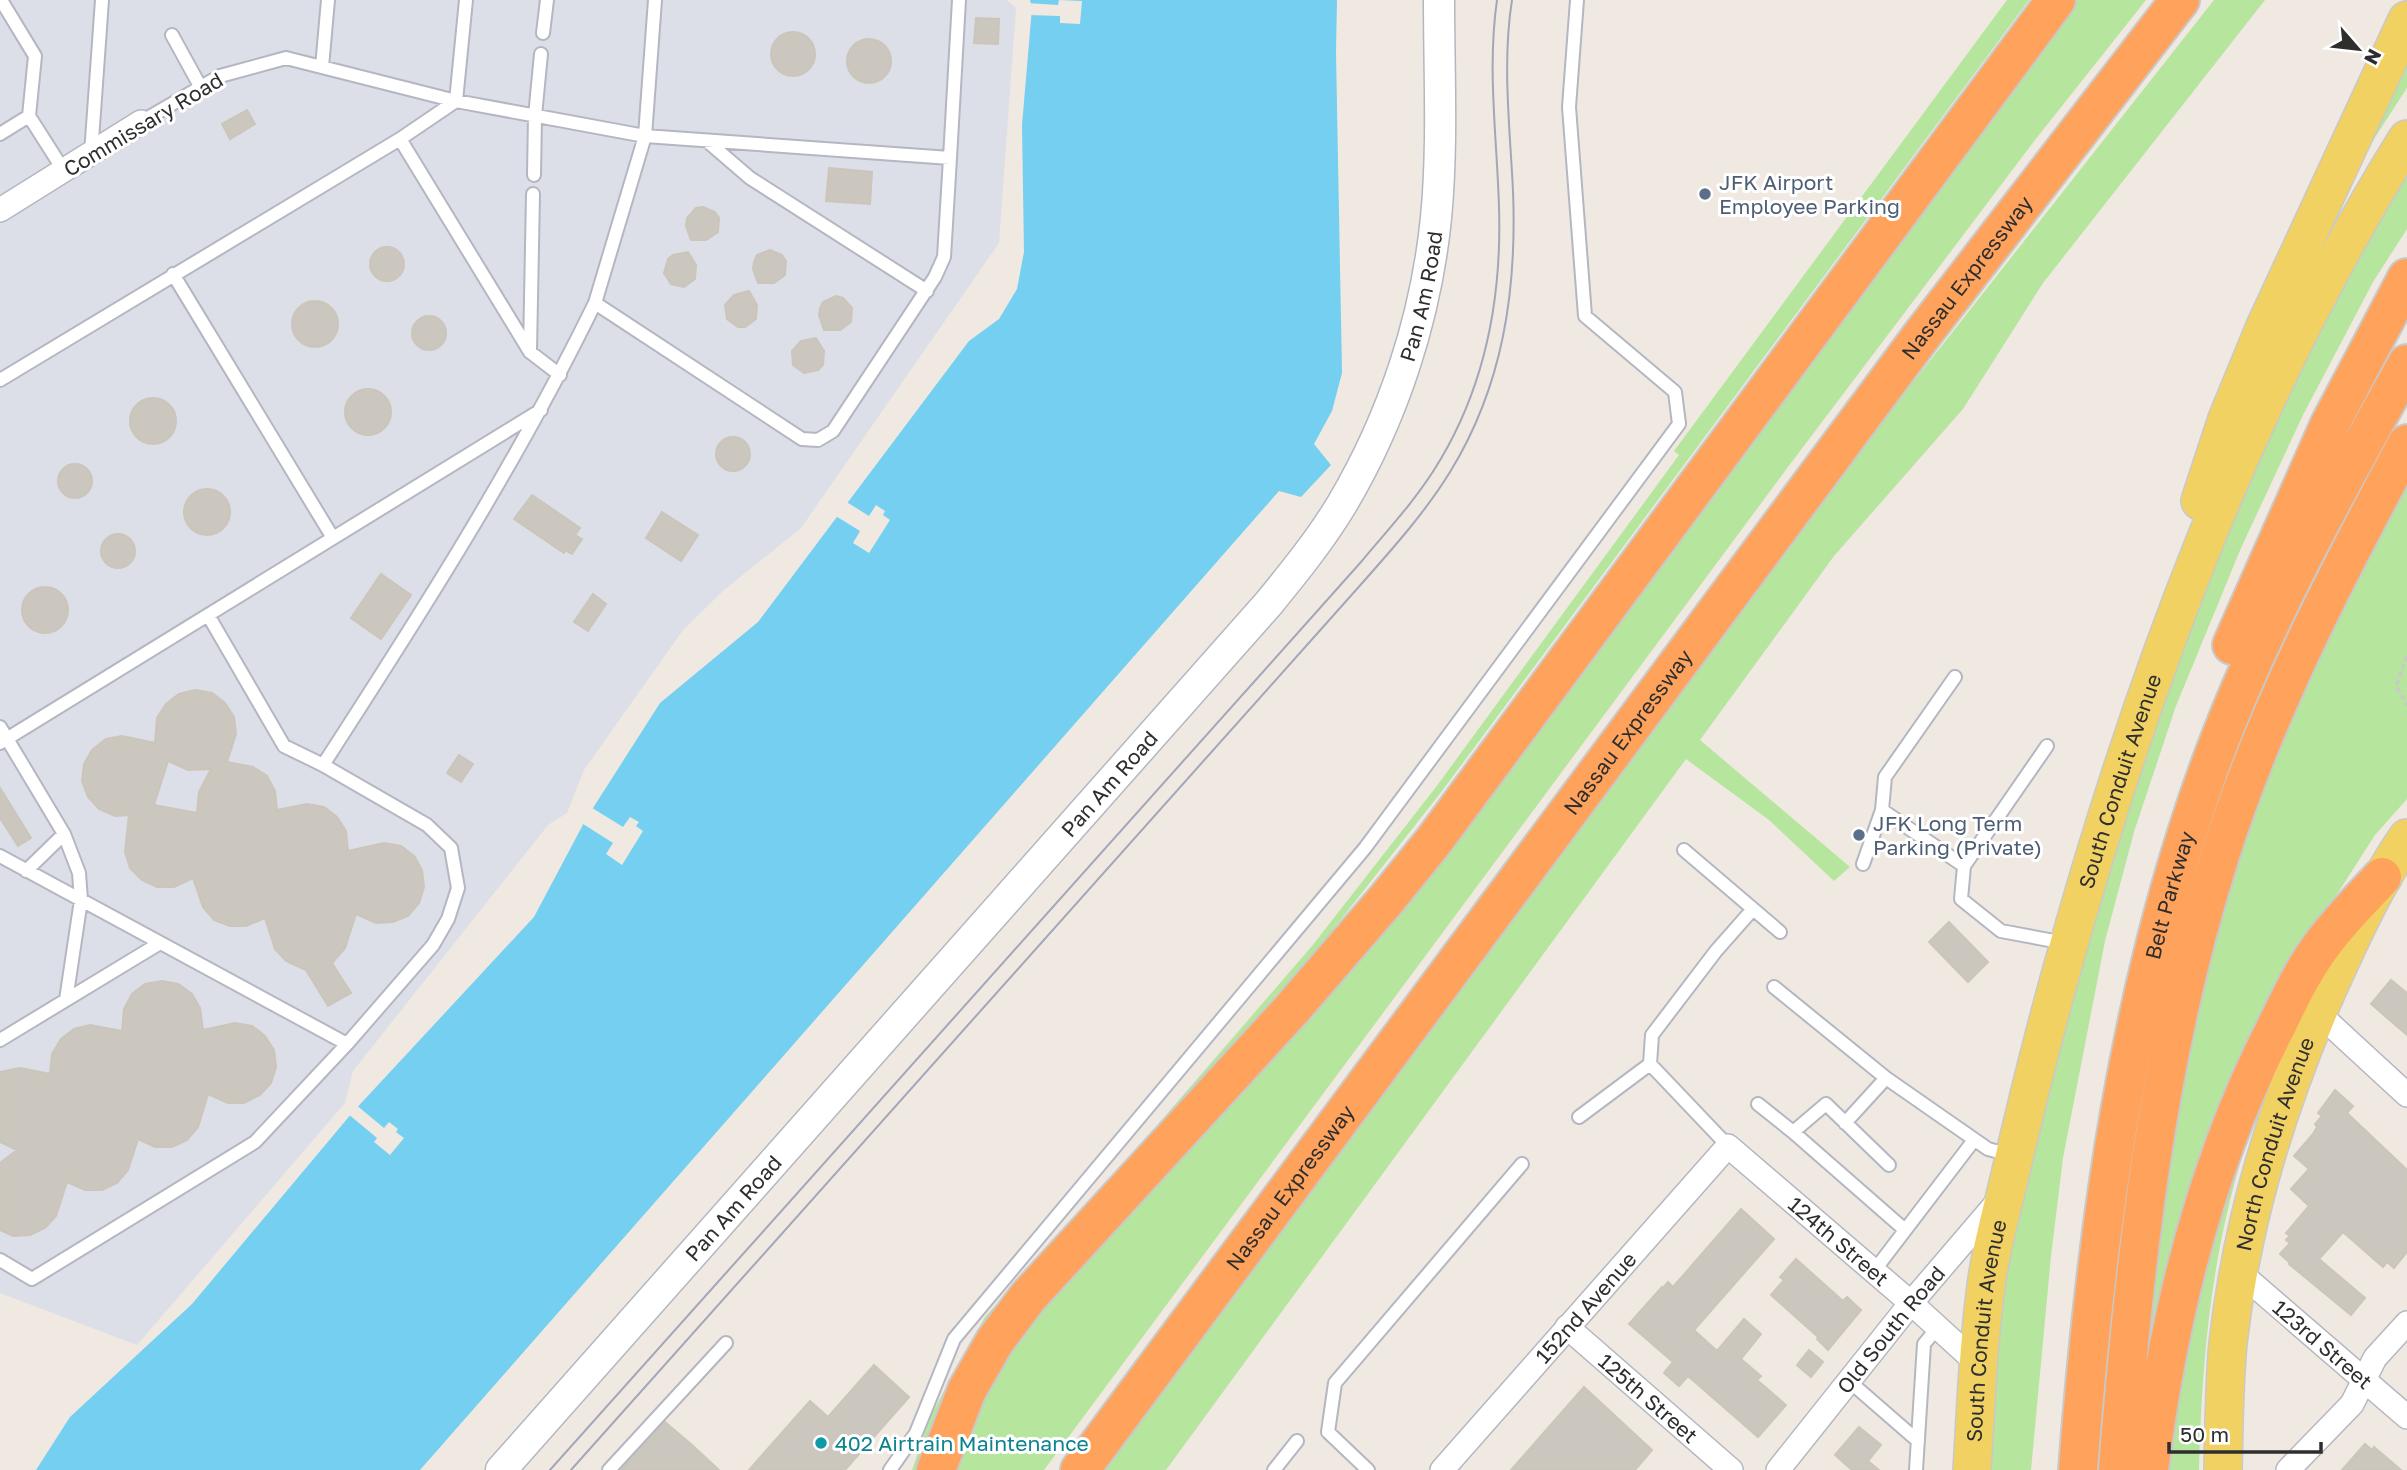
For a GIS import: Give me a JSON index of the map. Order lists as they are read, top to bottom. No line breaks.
{"streets":{"highway":["Nassau Expressway","Belt Parkway"],"main road":["South Conduit Avenue","North Conduit Avenue"],"street":["Commissary Road","Pan Am Road","124th Street","152nd Avenue","Old South Road","123rd Street","125th Street"]},"crossings":[["South Conduit Avenue","124th Street"],["South Conduit Avenue","Old South Road"],["North Conduit Avenue","123rd Street"],["124th Street","152nd Avenue"],["124th Street","Old South Road"],["152nd Avenue","125th Street"]],"places":["JFK Airport Employee Parking","JFK Long Term Parking (Private)","402 Airtrain Maintenance"],"scale_bar":"50 m","north":"bottom right"}
